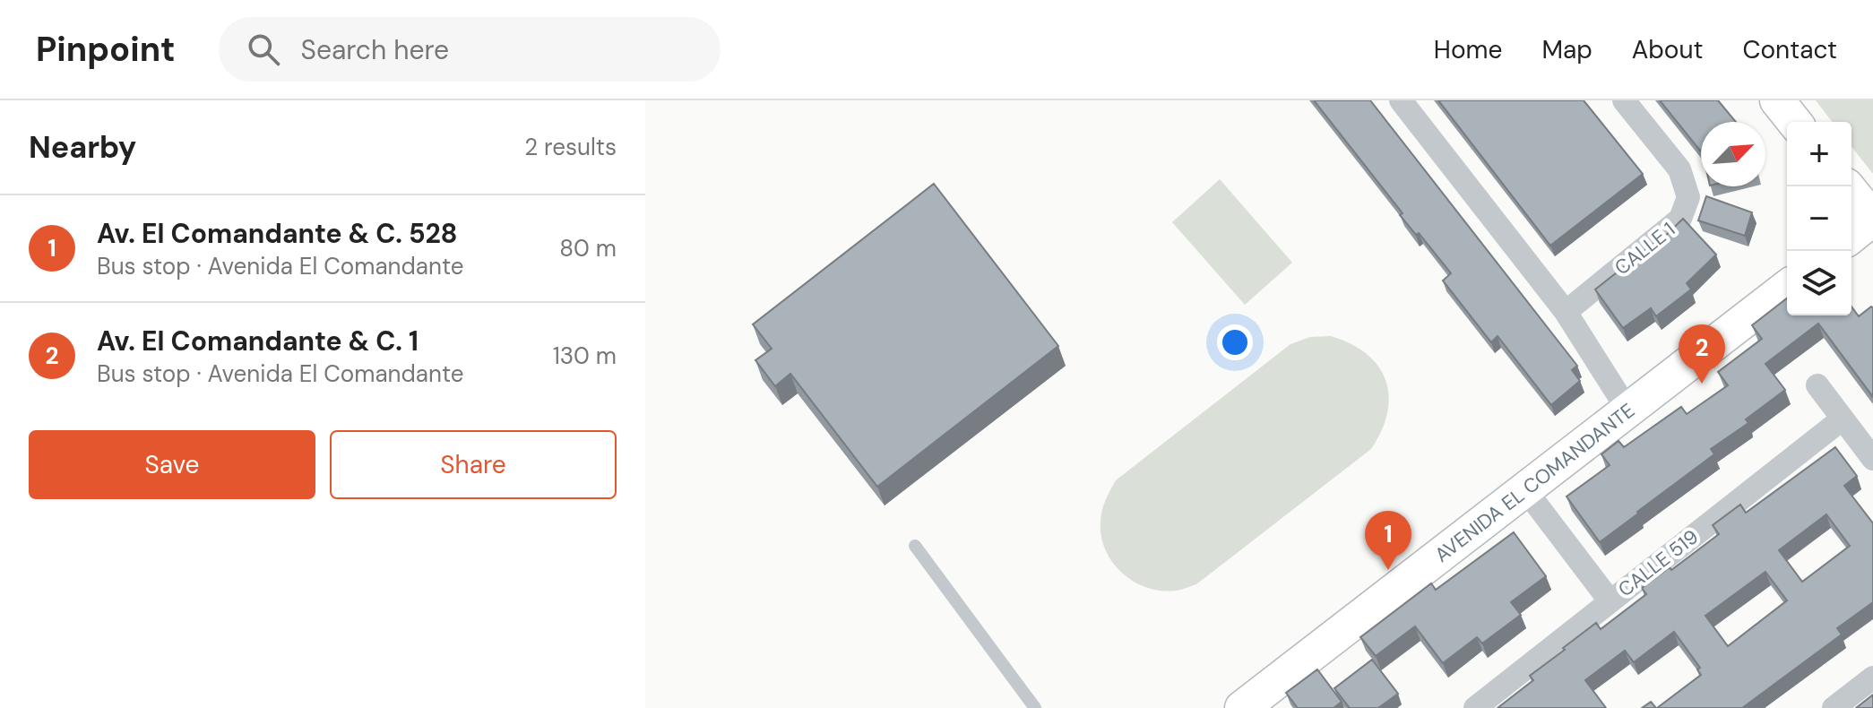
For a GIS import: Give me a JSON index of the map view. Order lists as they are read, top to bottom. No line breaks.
{"streets":{"street":["CALLE 1","AVENIDA EL COMANDANTE","CALLE 519"]},"north":"top right","page":{"header":"Pinpoint","search":"Search here","nav":["Home","Map","About","Contact"],"heading":["Nearby","2 results"],"map_buttons":["+","−"],"list":[{"mark":"1","name":"Av. El Comandante & C. 528","note":"Bus stop · Avenida El Comandante","value":"80 m"},{"mark":"2","name":"Av. El Comandante & C. 1","note":"Bus stop · Avenida El Comandante","value":"130 m"}],"pins":["2","1"],"buttons":["Save","Share"]}}
